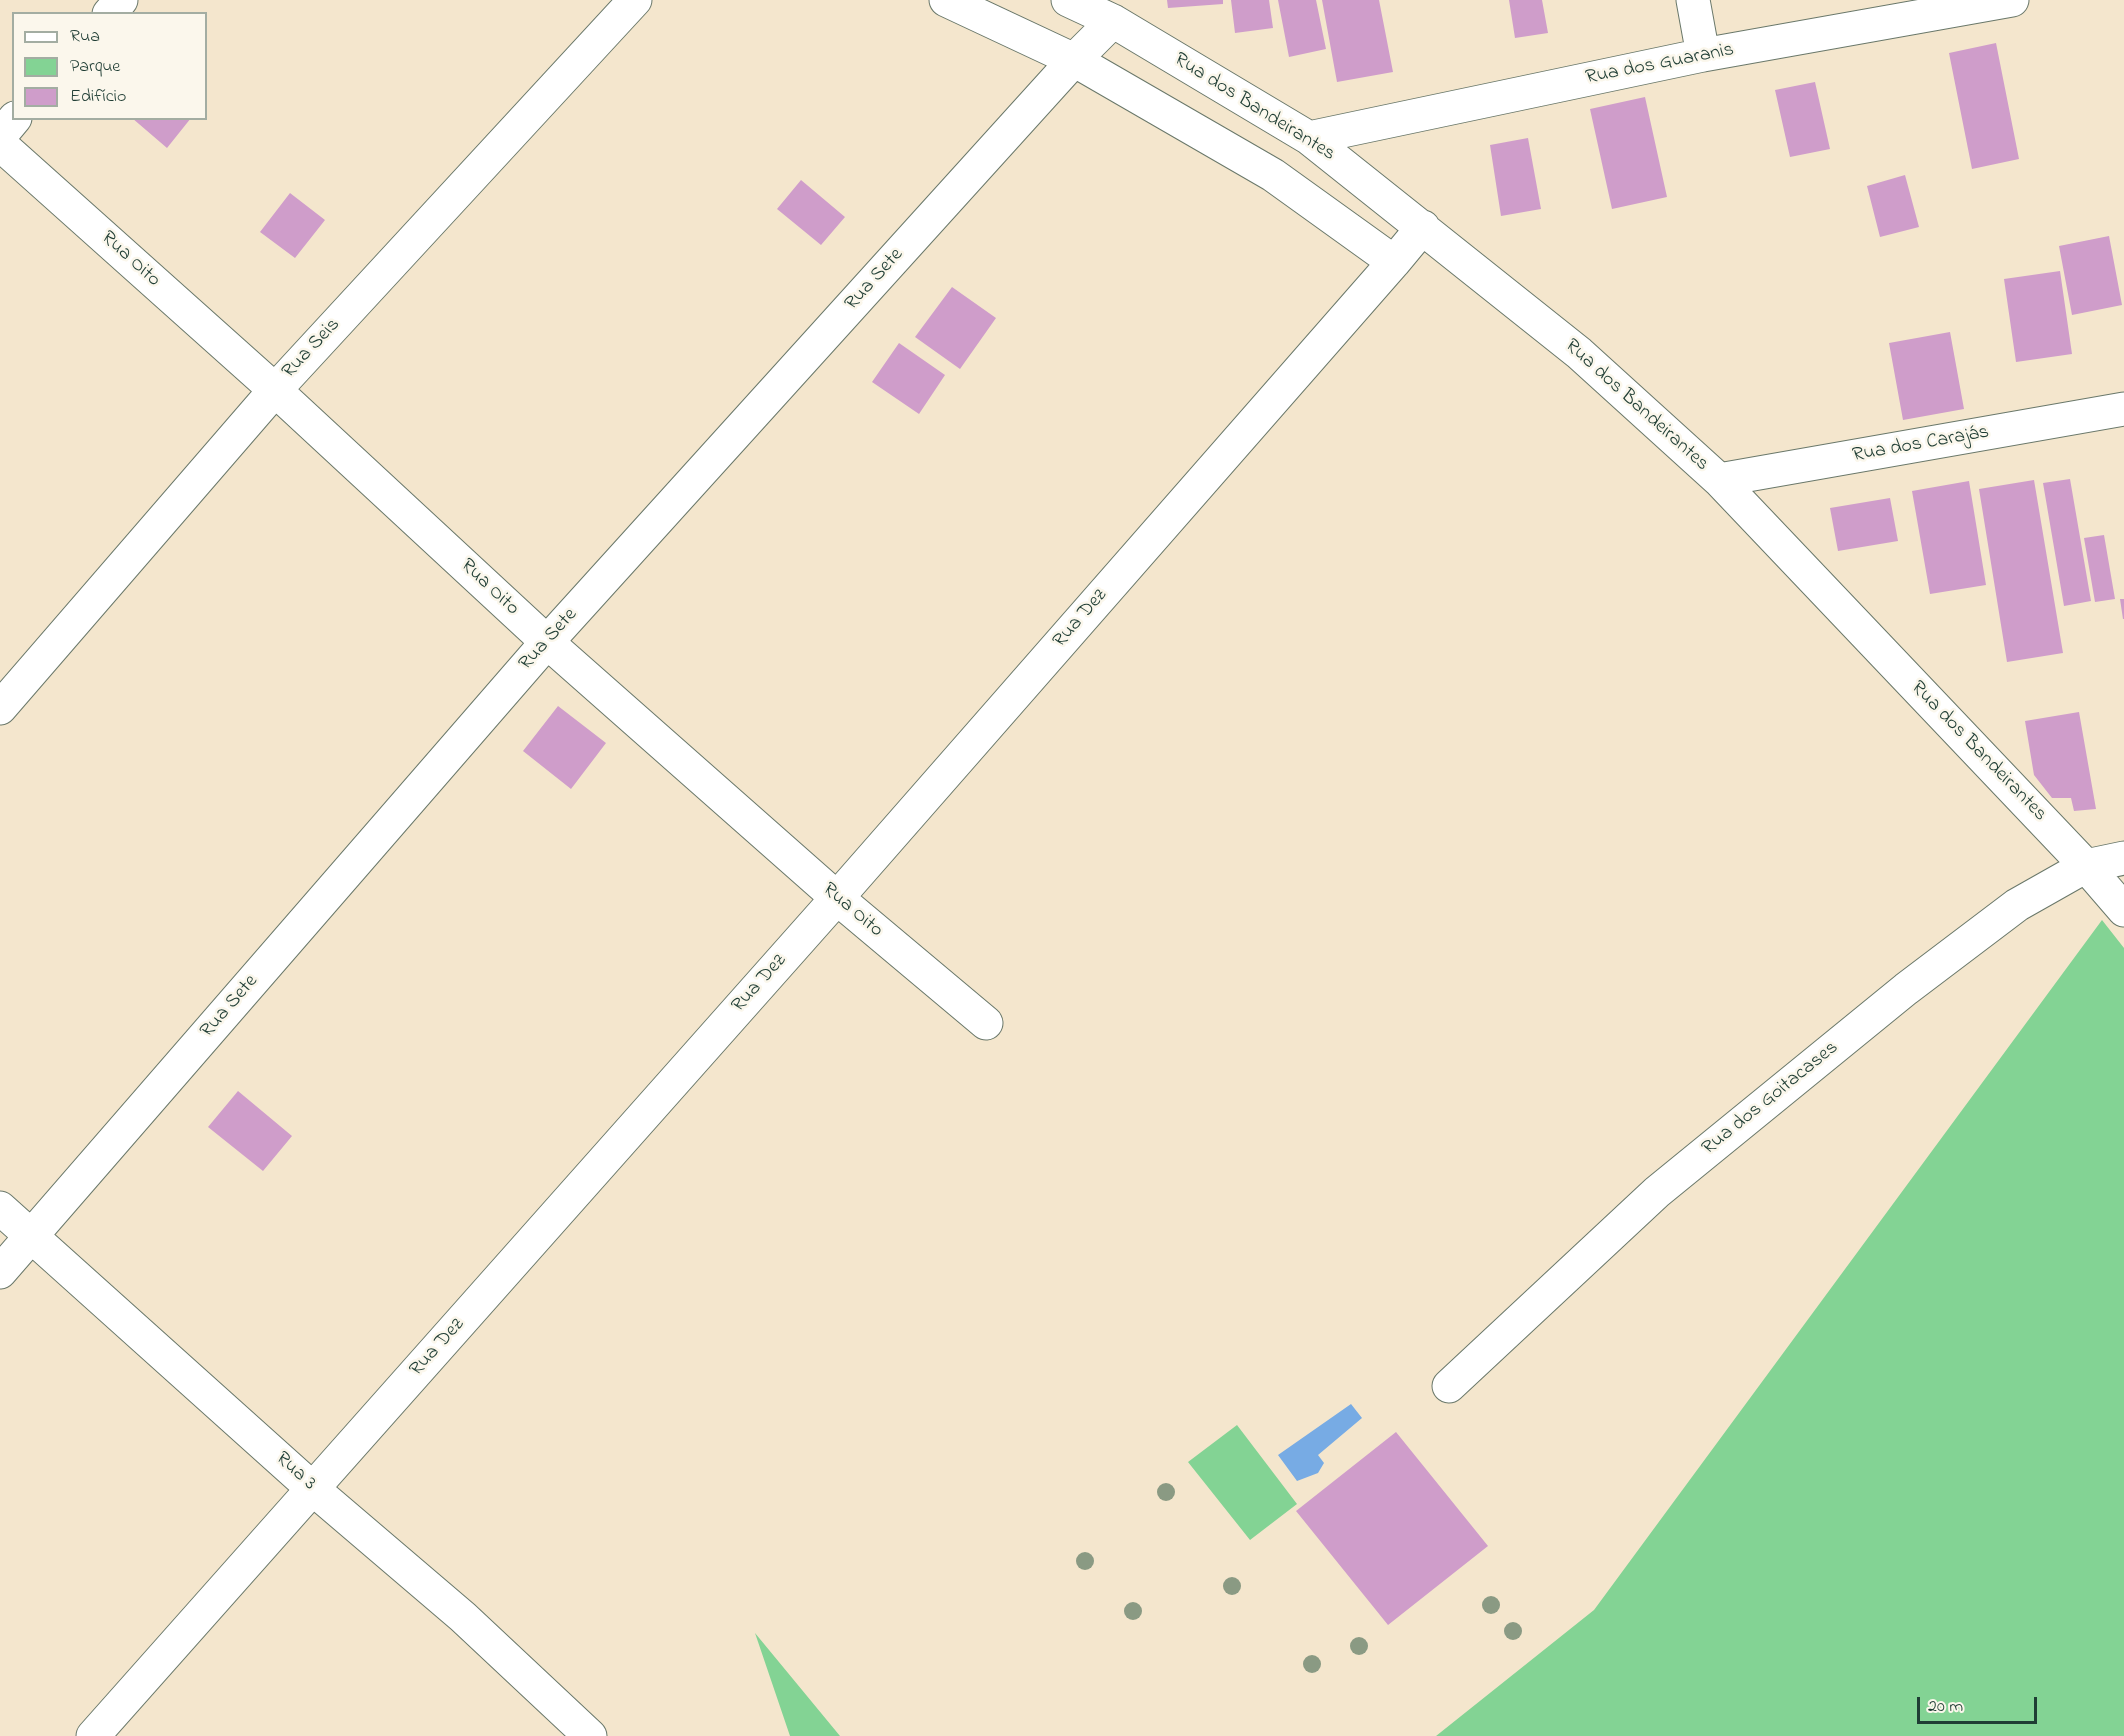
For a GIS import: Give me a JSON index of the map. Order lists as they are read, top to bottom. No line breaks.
{"streets":{"street":["Rua dos Guaranis","Rua dos Bandeirantes","Rua Oito","Rua Sete","Rua Seis","Rua dos Carajás","Rua Dez","Rua dos Goitacases","Rua 3"]},"crossings":[["Rua dos Guaranis","Rua dos Bandeirantes"],["Rua dos Bandeirantes","Rua Sete"],["Rua dos Bandeirantes","Rua dos Carajás"],["Rua dos Bandeirantes","Rua Dez"],["Rua dos Bandeirantes","Rua dos Goitacases"],["Rua Oito","Rua Sete"],["Rua Oito","Rua Seis"],["Rua Oito","Rua Dez"],["Rua Sete","Rua 3"],["Rua Dez","Rua 3"]],"legend":["Rua","Parque","Edifício"],"scale_bar":"20 m"}
